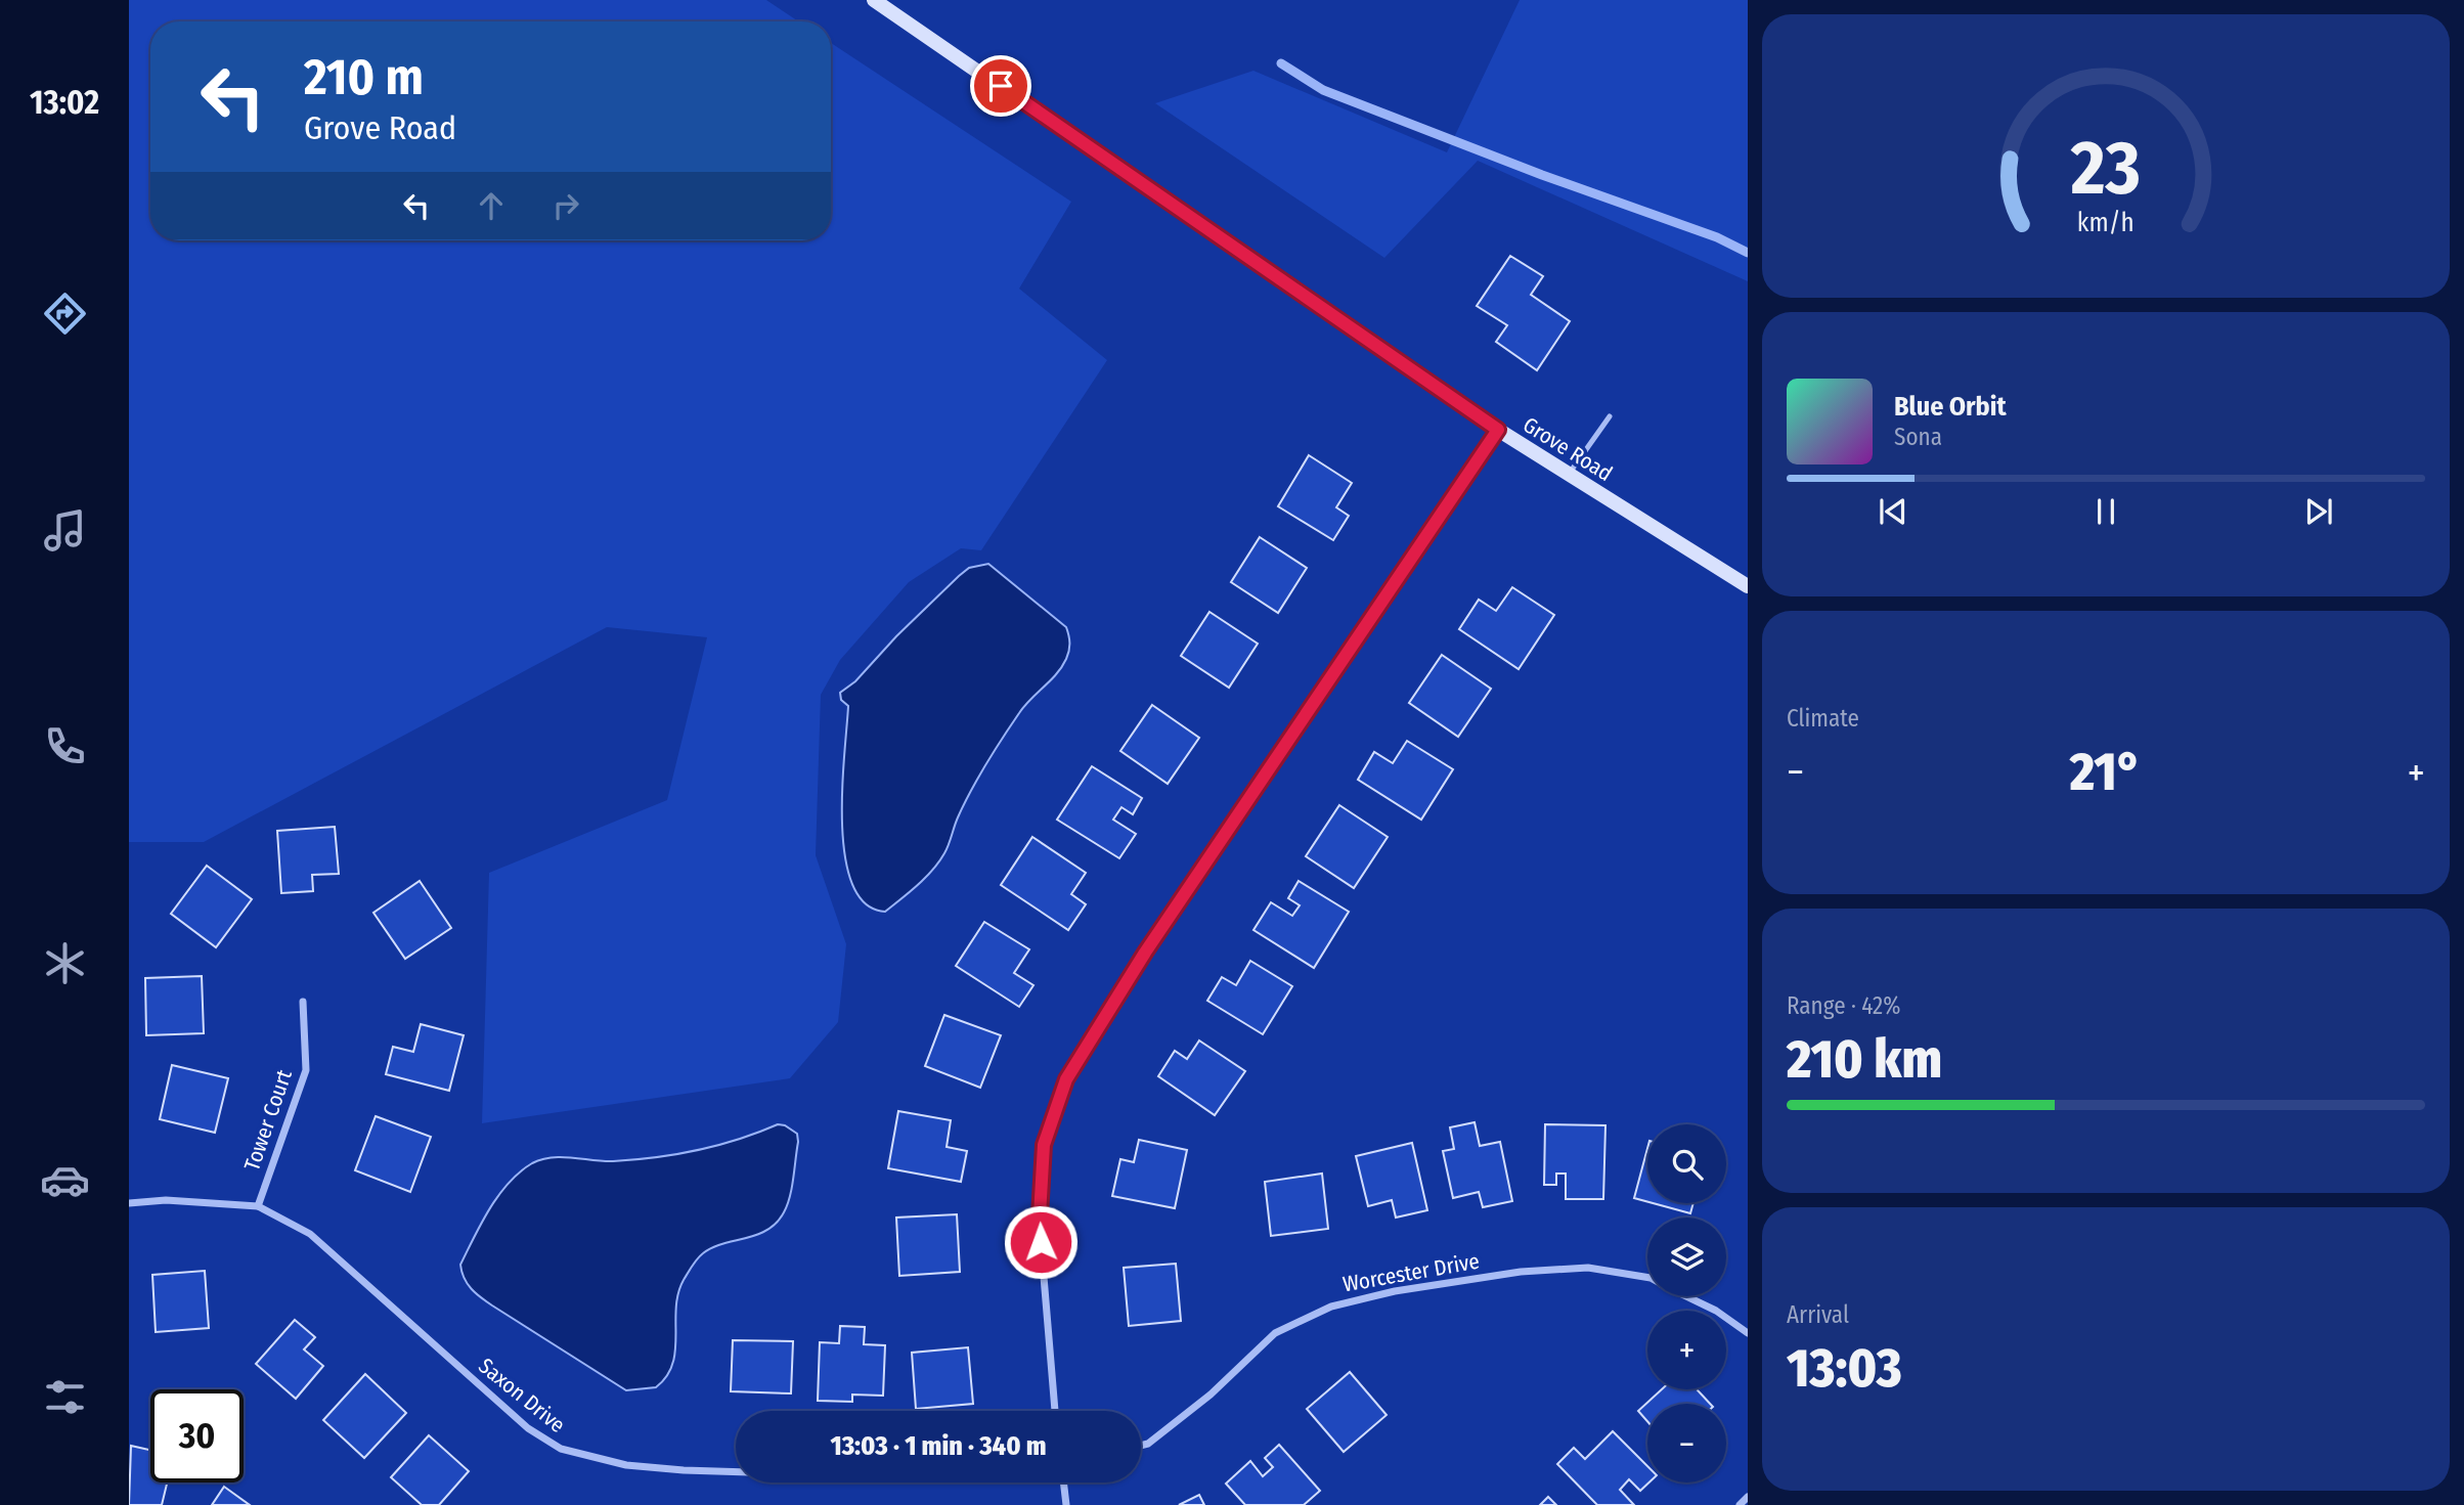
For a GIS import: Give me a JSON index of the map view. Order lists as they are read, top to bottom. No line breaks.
{"streets":{"main road":["Grove Road"],"street":["Tower Court","Worcester Drive","Saxon Drive"]},"crossings":[["Tower Court","Saxon Drive"]],"page":{"tabs":"13:02","turn":["210 m","Grove Road"],"song":["Blue Orbit","Sona"],"tile":["Climate",["Range · 42%","210 km"],["Arrival","13:03"]],"heat":["−","21°","+"],"map_buttons":["+","−"],"limit":"30","trip":"13:03 · 1 min · 340 m","gauge":["23","km/h"]}}
